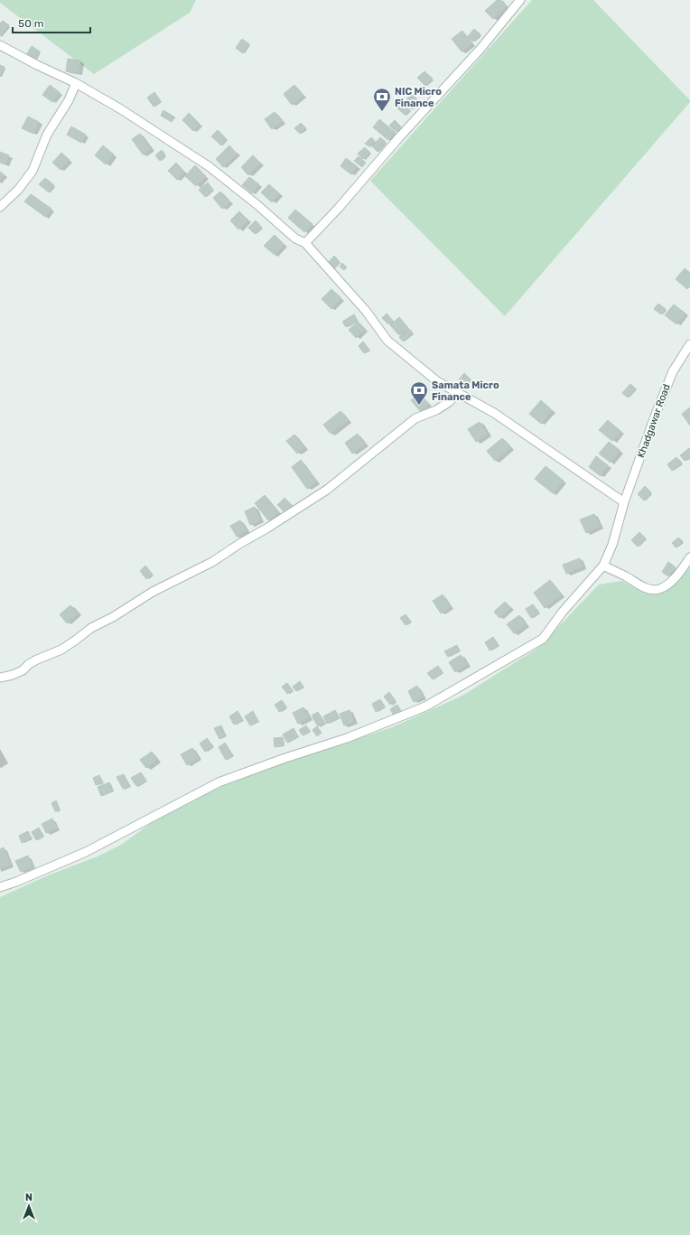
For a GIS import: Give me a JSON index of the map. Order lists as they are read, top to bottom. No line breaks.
{"streets":{"street":["Khadgawar Road"]},"places":{"bank":["NIC Micro Finance","Samata Micro Finance"]},"scale_bar":"50 m","north":"top"}
